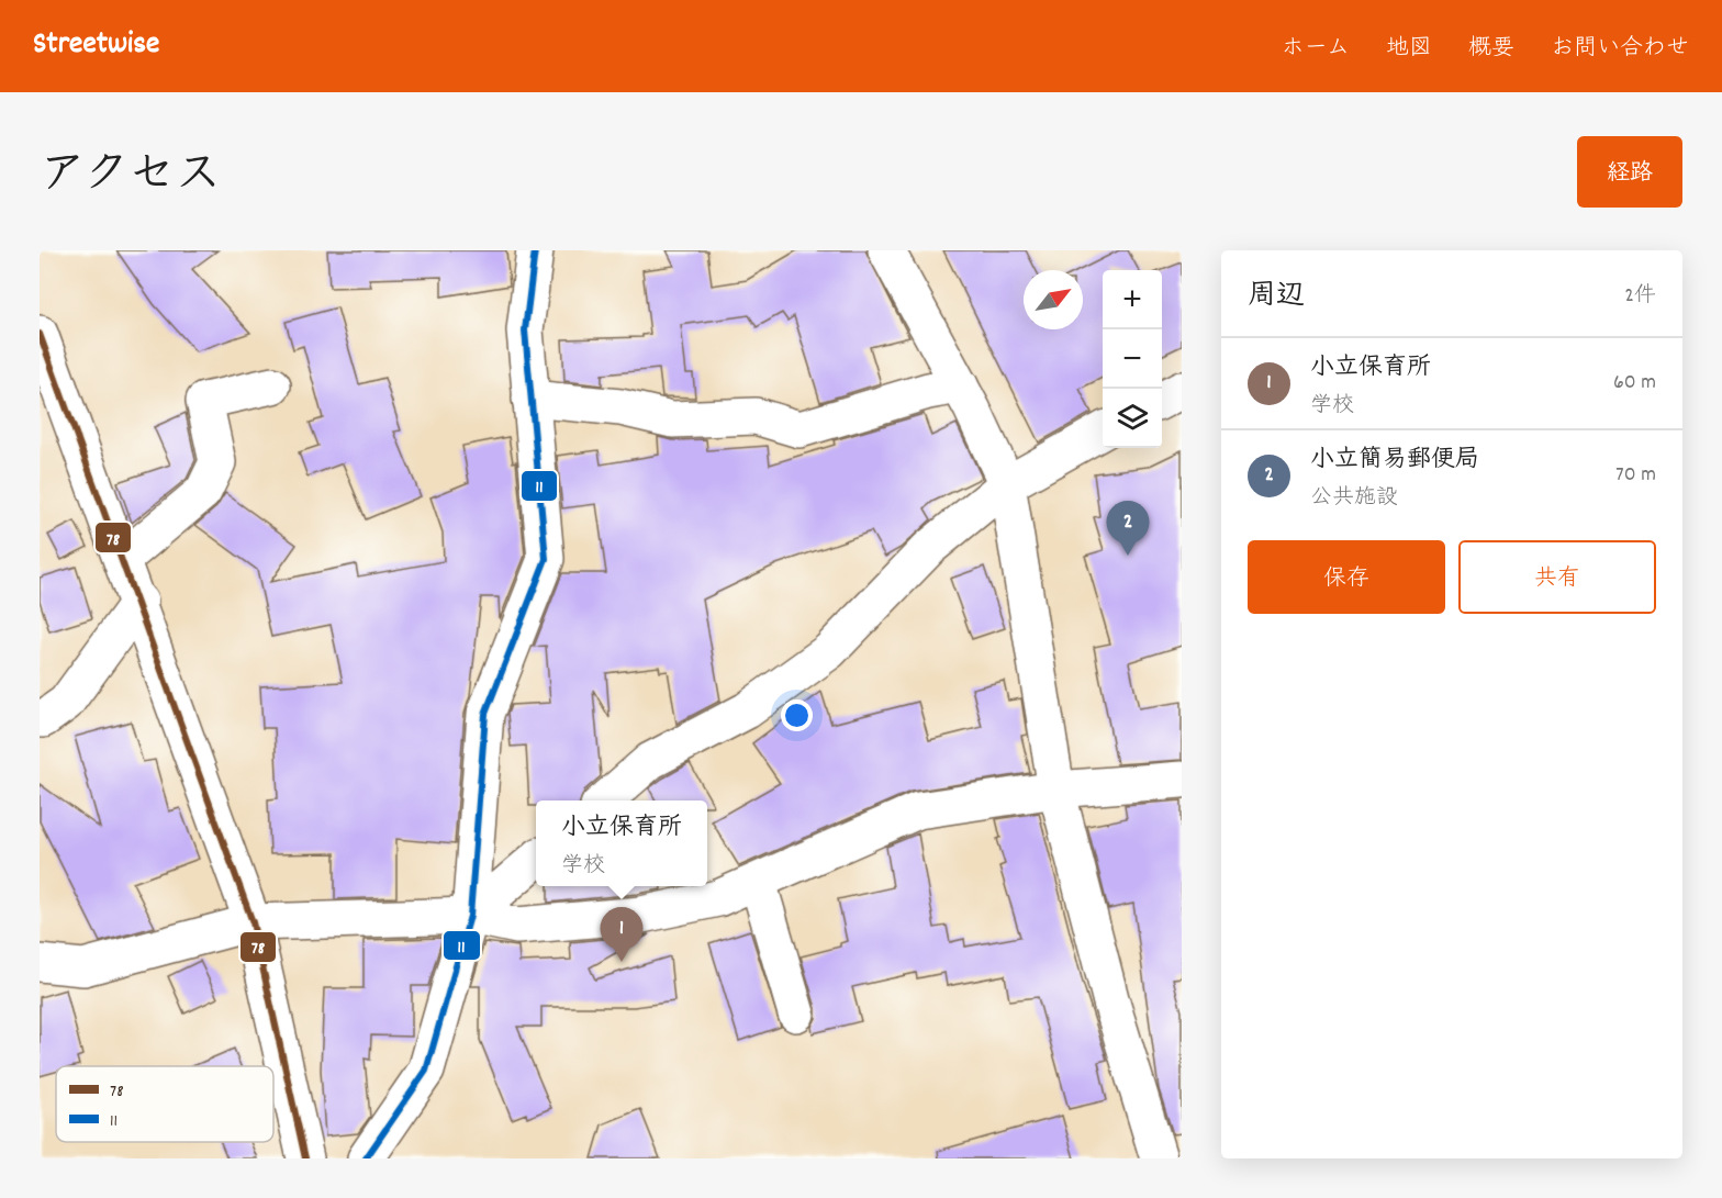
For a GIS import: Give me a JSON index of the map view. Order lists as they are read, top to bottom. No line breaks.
{"lines":["transit line 11","transit line 78"],"legend":["78","11"],"north":"top right","page":{"header":"Streetwise","nav":["ホーム","地図","概要","お問い合わせ"],"title":"アクセス","buttons":["経路",["保存","共有"]],"heading":["周辺","2件"],"map_buttons":["+","−"],"list":[{"mark":"1","name":"小立保育所","note":"学校","value":"60 m"},{"mark":"2","name":"小立簡易郵便局","note":"公共施設","value":"70 m"}],"pins":["2","1"],"popup":["小立保育所","学校"]}}
